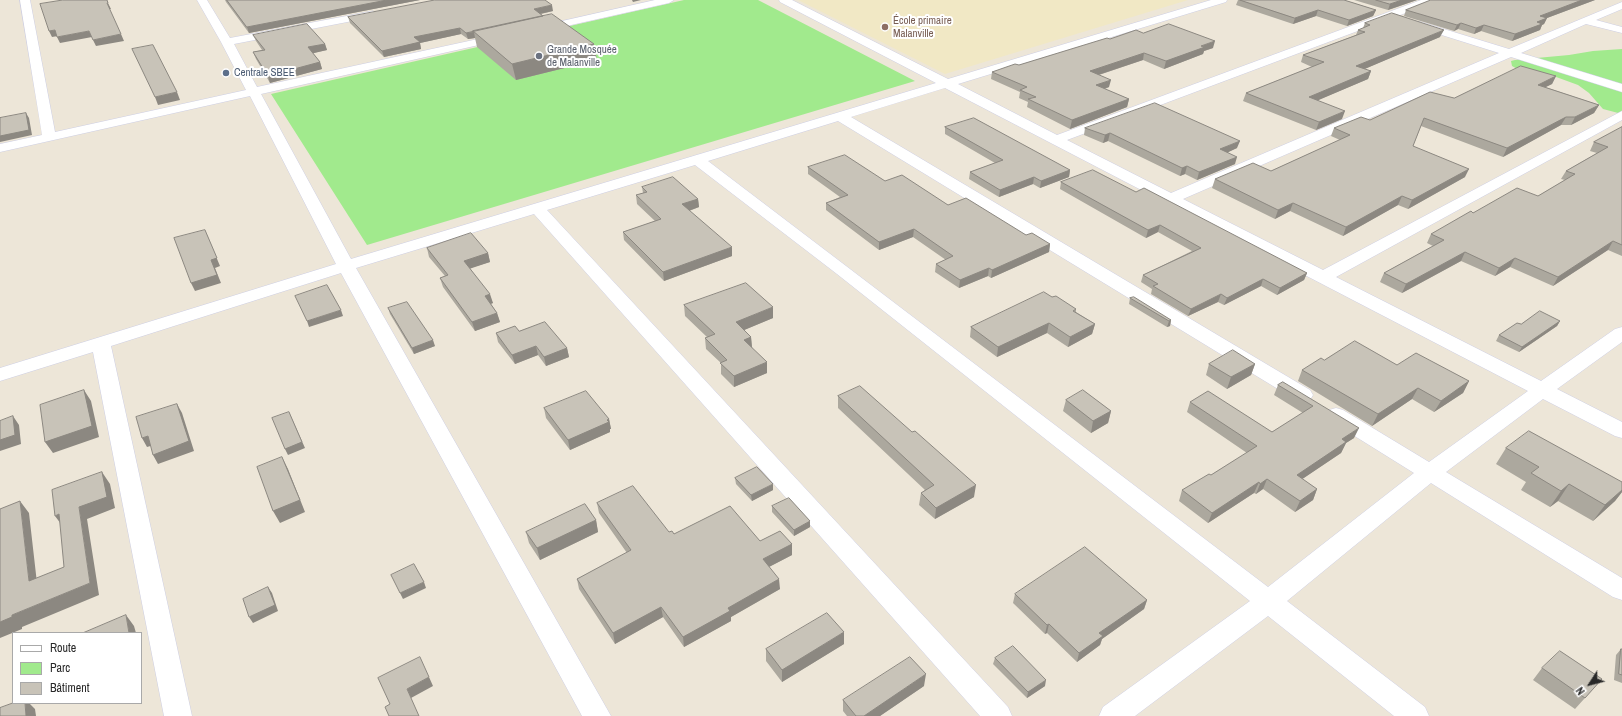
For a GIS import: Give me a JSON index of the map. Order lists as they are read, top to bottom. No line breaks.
{"places":["École primaire Malanville","Grande Mosquée de Malanville","Centrale SBEE"],"legend":["Route","Parc","Bâtiment"],"north":"bottom left"}
